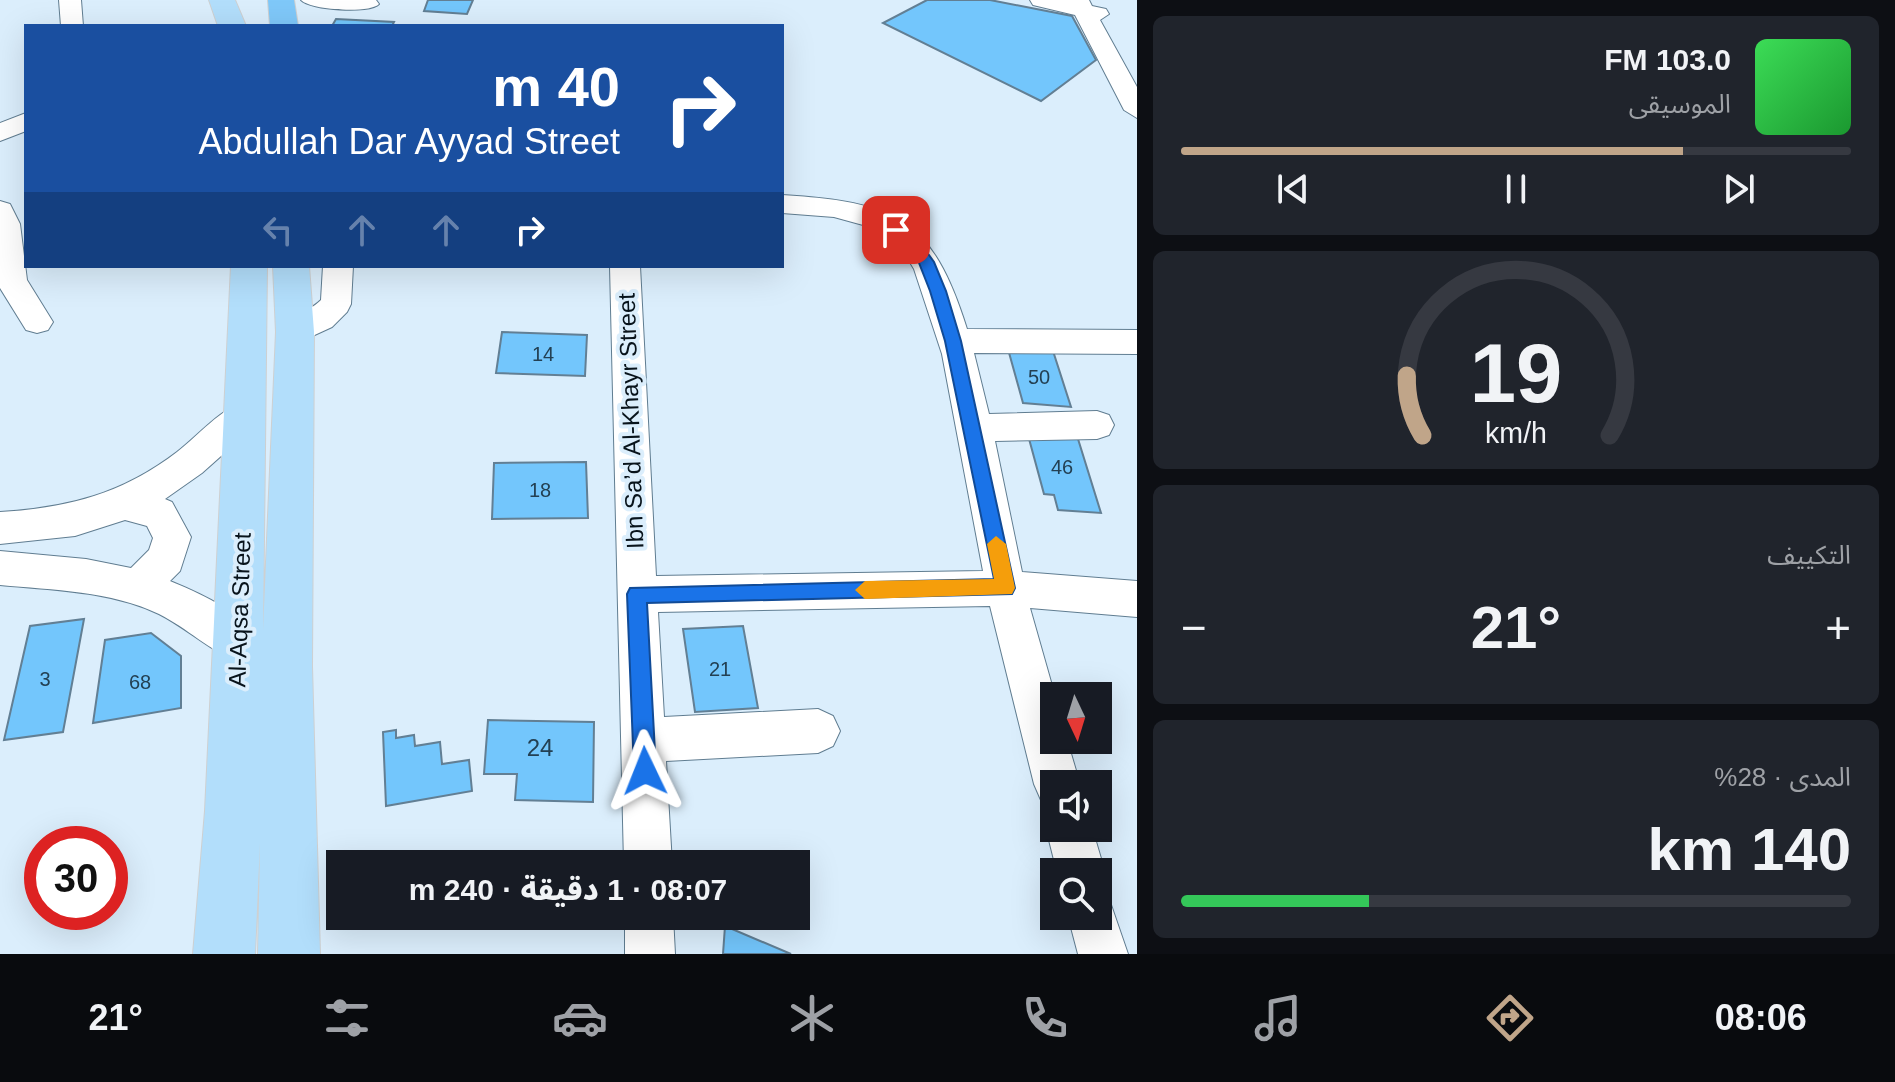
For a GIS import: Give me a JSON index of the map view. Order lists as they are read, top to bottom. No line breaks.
{"streets":{"main road":["Al-Aqsa Street"],"street":["Ibn Sa’d Al-Khayr Street"]},"house_numbers":["14","50","46","18","21","3","68","24"],"north":"bottom","page":{"turn":["40 m","Abdullah Dar Ayyad Street"],"song":["103.0 FM","الموسيقى"],"tile":["التكييف",["المدى · 28%","140 km"]],"heat":["−","21°","+"],"limit":"30","trip":"08:07 · 1 دقيقة · 240 m","tabs":["08:06","21°"],"gauge":["19","km/h"]}}
